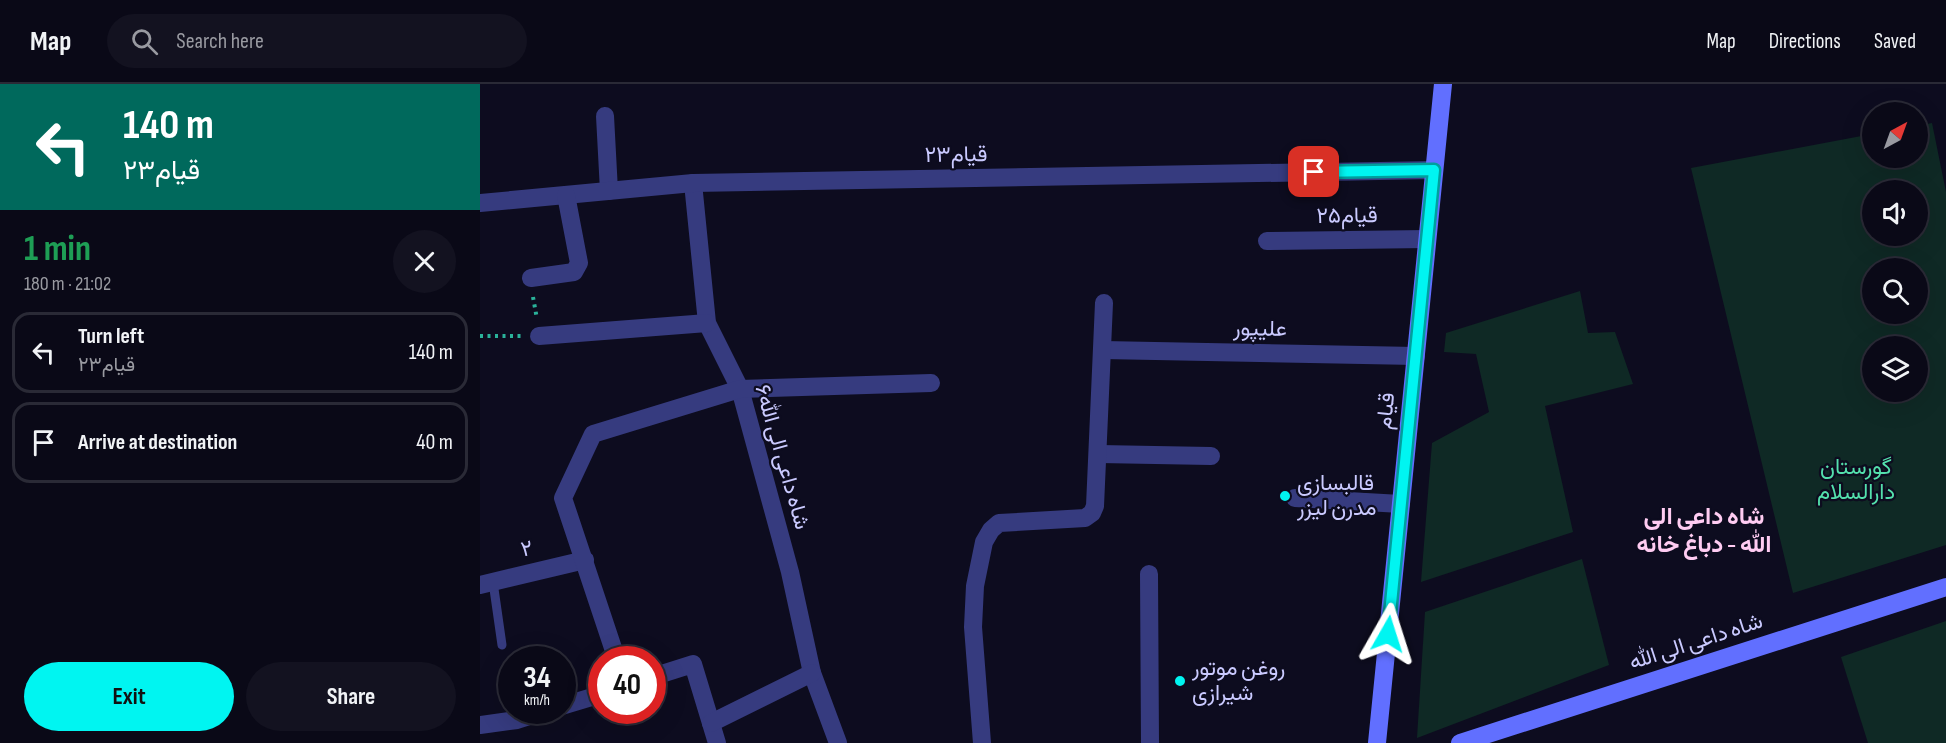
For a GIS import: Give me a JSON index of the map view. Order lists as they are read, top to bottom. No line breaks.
{"streets":{"street":["قیام۲۳","قیام۲۵","علیپور","قیام","شاه داعی الی الله۶","۲","شاه داعی الی الله"]},"crossings":[["قیام۲۳","قیام"],["قیام۲۳","شاه داعی الی الله۶"],["قیام۲۵","قیام"],["علیپور","قیام"]],"districts":["شاه داعی الی الله - دباغ خانه"],"parks":["گورستان دارالسلام"],"places":["قالبسازی مدرن لیزر","روغن موتور شیرازی"],"north":"top right","page":{"header":"Map","search":"Search here","nav":["Map","Directions","Saved"],"turn":["140 m","قیام۲۳"],"heading":["1 min","180 m · 21:02"],"list":[{"name":"Turn left","note":"قیام۲۳","value":"140 m"},{"name":"Arrive at destination","value":"40 m"}],"speed":"34 km/h","limit":"40","buttons":["Exit","Share"]}}
